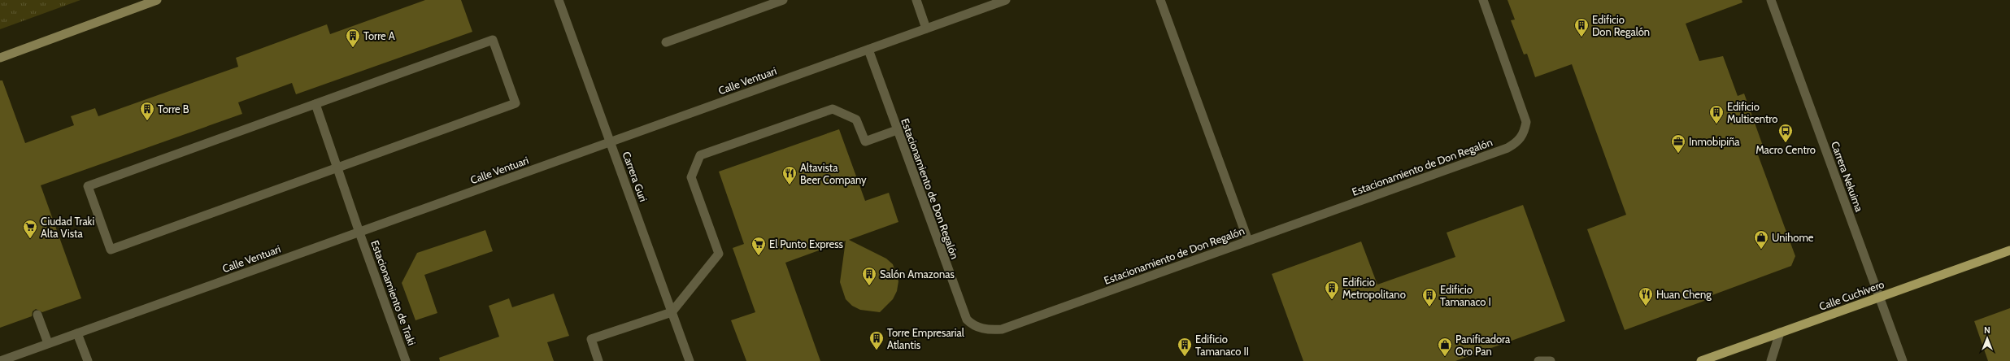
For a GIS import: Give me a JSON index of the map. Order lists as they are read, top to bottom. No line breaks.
{"streets":{"main road":["Calle Cuchivero"],"street":["Calle Ventuari","Estacionamiento de Don Regalón","Carrera Guri","Carrera Nekuima","Estacionamiento de Traki"]},"crossings":[["Calle Ventuari","Estacionamiento de Don Regalón"],["Calle Ventuari","Carrera Guri"],["Calle Ventuari","Estacionamiento de Traki"],["Carrera Nekuima","Calle Cuchivero"]],"places":{"building":["Edificio Don Regalón","Torre A","Torre B","Edificio Multicentro","Salón Amazonas","Edificio Metropolitano","Edificio Tamanaco I","Torre Empresarial Atlantis","Edificio Tamanaco II"],"bus stop":["Macro Centro"],"office":["Inmobipiña"],"restaurant":["Altavista Beer Company","Huan Cheng"],"supermarket":["Ciudad Traki Alta Vista","El Punto Express"],"shop":["Unihome","Panificadora Oro Pan"]},"north":"top"}
